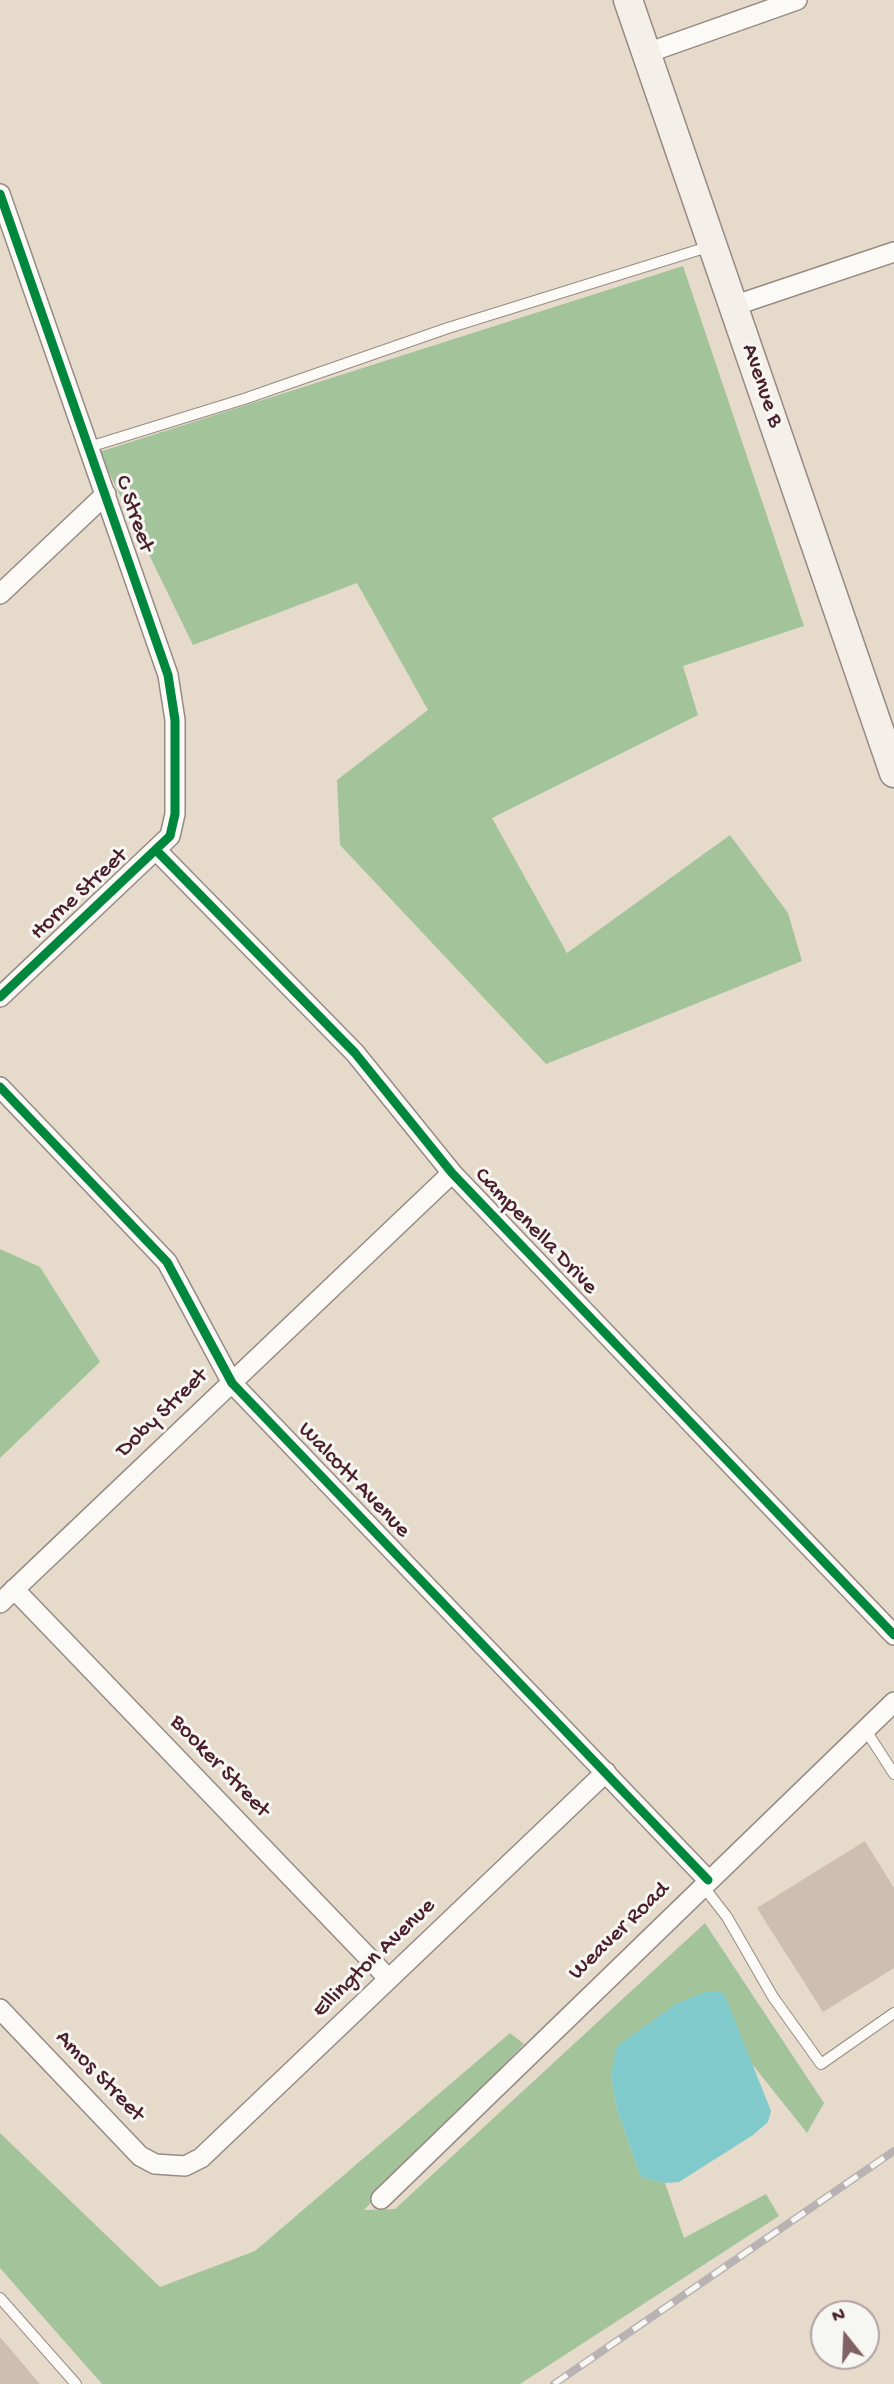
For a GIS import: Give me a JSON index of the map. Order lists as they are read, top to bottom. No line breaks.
{"streets":{"main road":["Avenue B"],"street":["C Street","Horne Street","Campenella Drive","Doby Street","Walcott Avenue","Booker Street","Weaver Road","Ellington Avenue","Amos Street"]},"crossings":[["C Street","Horne Street"],["C Street","Campenella Drive"],["Horne Street","Campenella Drive"],["Campenella Drive","Doby Street"],["Doby Street","Walcott Avenue"],["Doby Street","Booker Street"],["Walcott Avenue","Weaver Road"],["Walcott Avenue","Ellington Avenue"],["Booker Street","Ellington Avenue"],["Ellington Avenue","Amos Street"]],"north":"top"}
